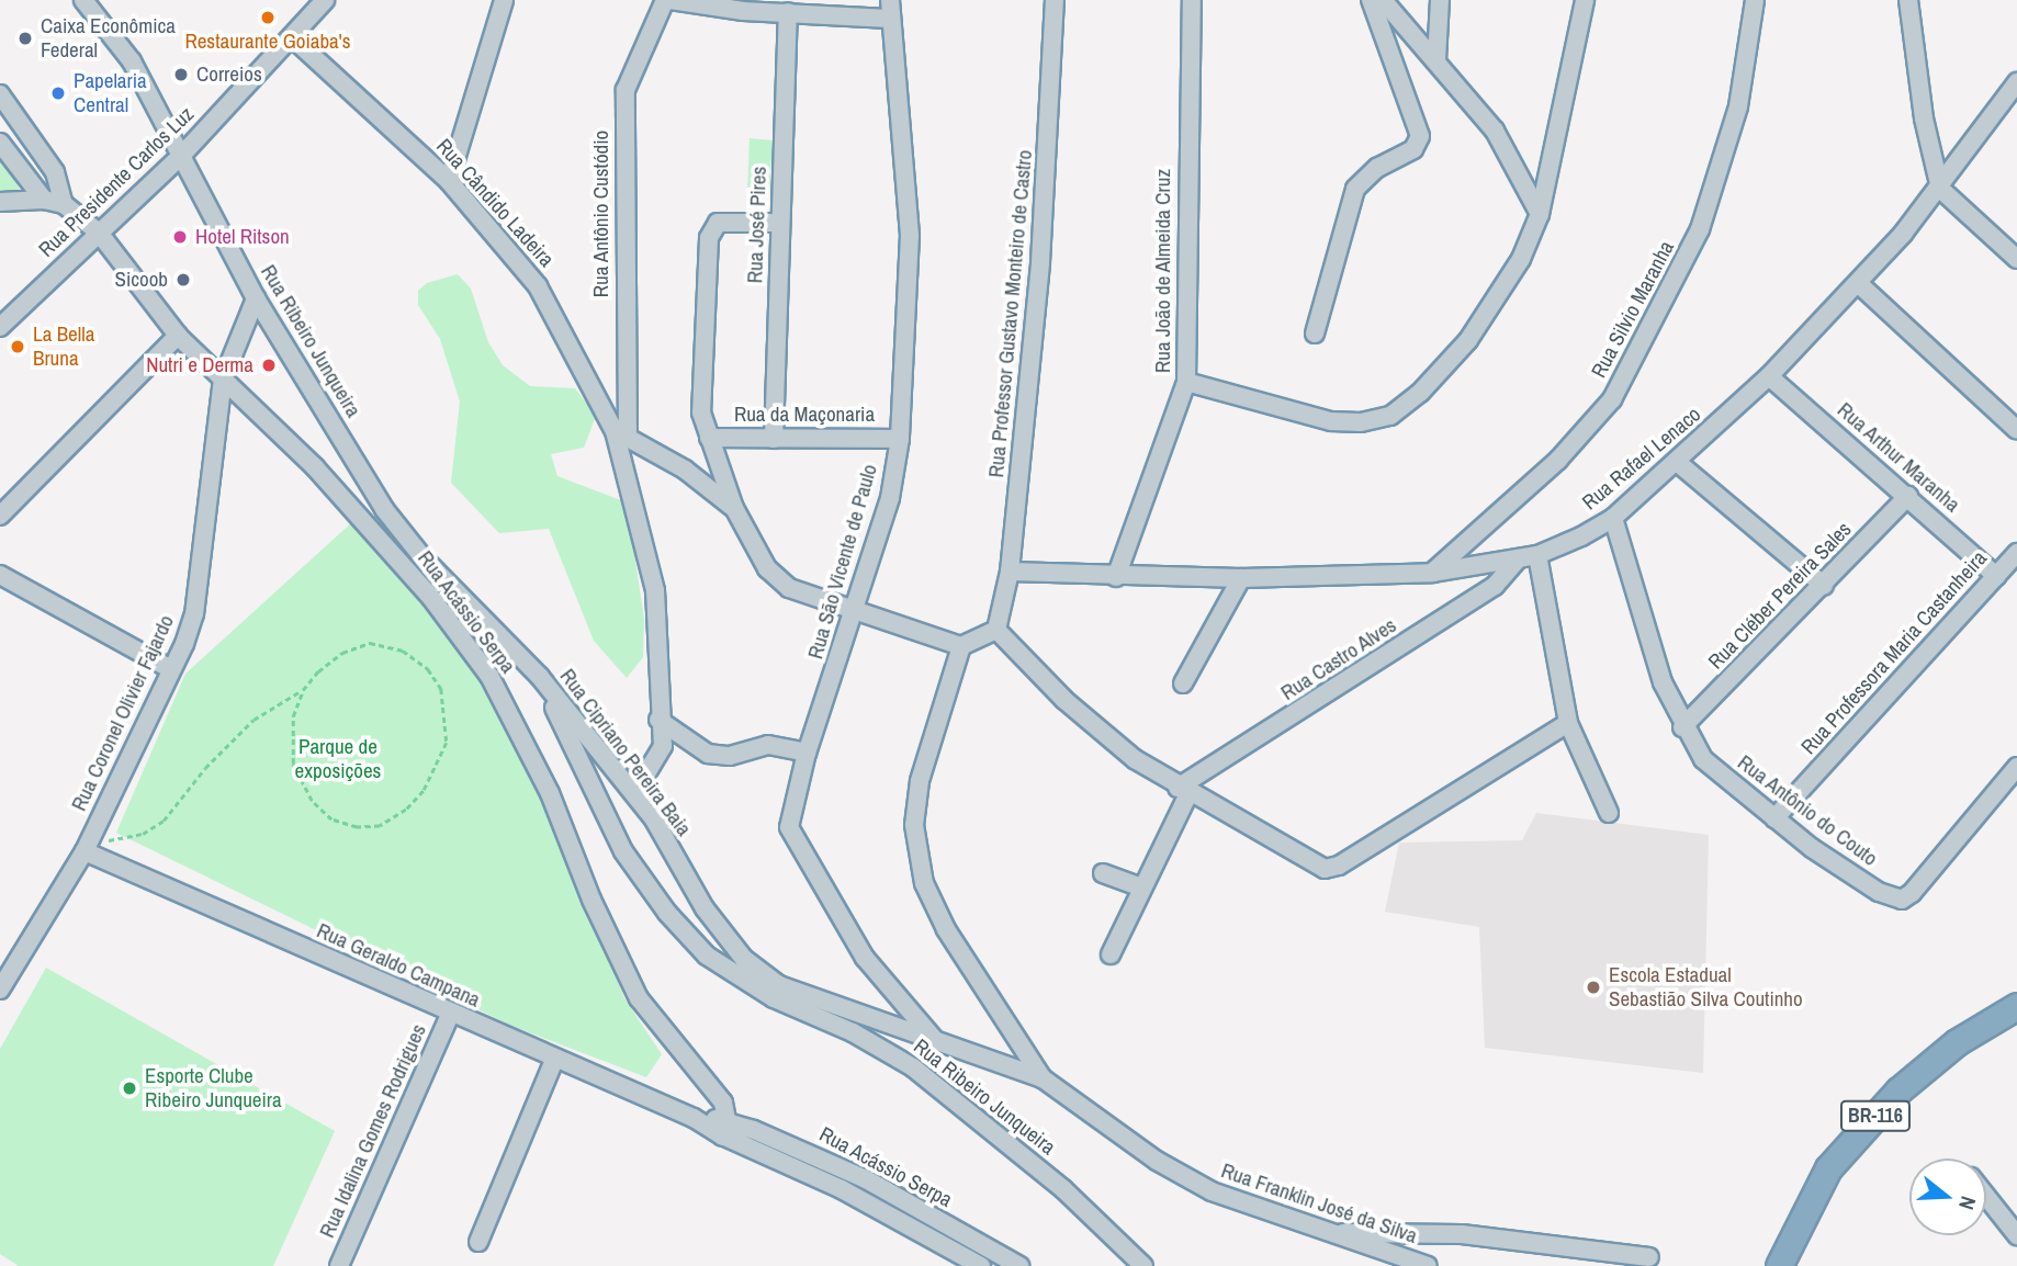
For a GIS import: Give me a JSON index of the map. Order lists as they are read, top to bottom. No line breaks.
{"streets":{"highway":["BR-116"],"street":["Rua Presidente Carlos Luz","Rua Cândido Ladeira","Rua Antônio Custódio","Rua José Pires","Rua João de Almeida Cruz","Rua Silvio Maranha","Rua Professor Gustavo Monteiro de Castro","Rua Ribeiro Junqueira","Rua da Maçonaria","Rua Arthur Maranha","Rua Rafael Lenaco","Rua São Vicente de Paulo","Rua Cléber Pereira Sales","Rua Acássio Serpa","Rua Professora Maria Castanheira","Rua Castro Alves","Rua Coronel Olivier Fajardo","Rua Cipriano Pereira Baia","Rua Antônio do Couto","Rua Geraldo Campana","Rua Idalina Gomes Rodrigues","Rua Franklin José da Silva"]},"crossings":[["Rua Presidente Carlos Luz","Rua Cândido Ladeira"],["Rua Presidente Carlos Luz","Rua Ribeiro Junqueira"],["Rua Presidente Carlos Luz","Rua Acássio Serpa"],["Rua Cândido Ladeira","Rua Antônio Custódio"],["Rua José Pires","Rua da Maçonaria"],["Rua João de Almeida Cruz","Rua Rafael Lenaco"],["Rua Silvio Maranha","Rua Rafael Lenaco"],["Rua Professor Gustavo Monteiro de Castro","Rua Rafael Lenaco"],["Rua Ribeiro Junqueira","Rua Coronel Olivier Fajardo"],["Rua Ribeiro Junqueira","Rua Cipriano Pereira Baia"],["Rua da Maçonaria","Rua São Vicente de Paulo"],["Rua Arthur Maranha","Rua Rafael Lenaco"],["Rua Arthur Maranha","Rua Cléber Pereira Sales"],["Rua Arthur Maranha","Rua Professora Maria Castanheira"],["Rua Rafael Lenaco","Rua Castro Alves"],["Rua Rafael Lenaco","Rua Antônio do Couto"],["Rua Cléber Pereira Sales","Rua Antônio do Couto"],["Rua Acássio Serpa","Rua Coronel Olivier Fajardo"],["Rua Acássio Serpa","Rua Geraldo Campana"],["Rua Professora Maria Castanheira","Rua Antônio do Couto"],["Rua Coronel Olivier Fajardo","Rua Geraldo Campana"],["Rua Geraldo Campana","Rua Idalina Gomes Rodrigues"]],"parks":["Parque de exposições"],"places":["Restaurante Goiaba's","Caixa Econômica Federal","Correios","Papelaria Central","Hotel Ritson","Sicoob","La Bella Bruna","Nutri e Derma","Escola Estadual Sebastião Silva Coutinho","Esporte Clube Ribeiro Junqueira"],"north":"right"}
